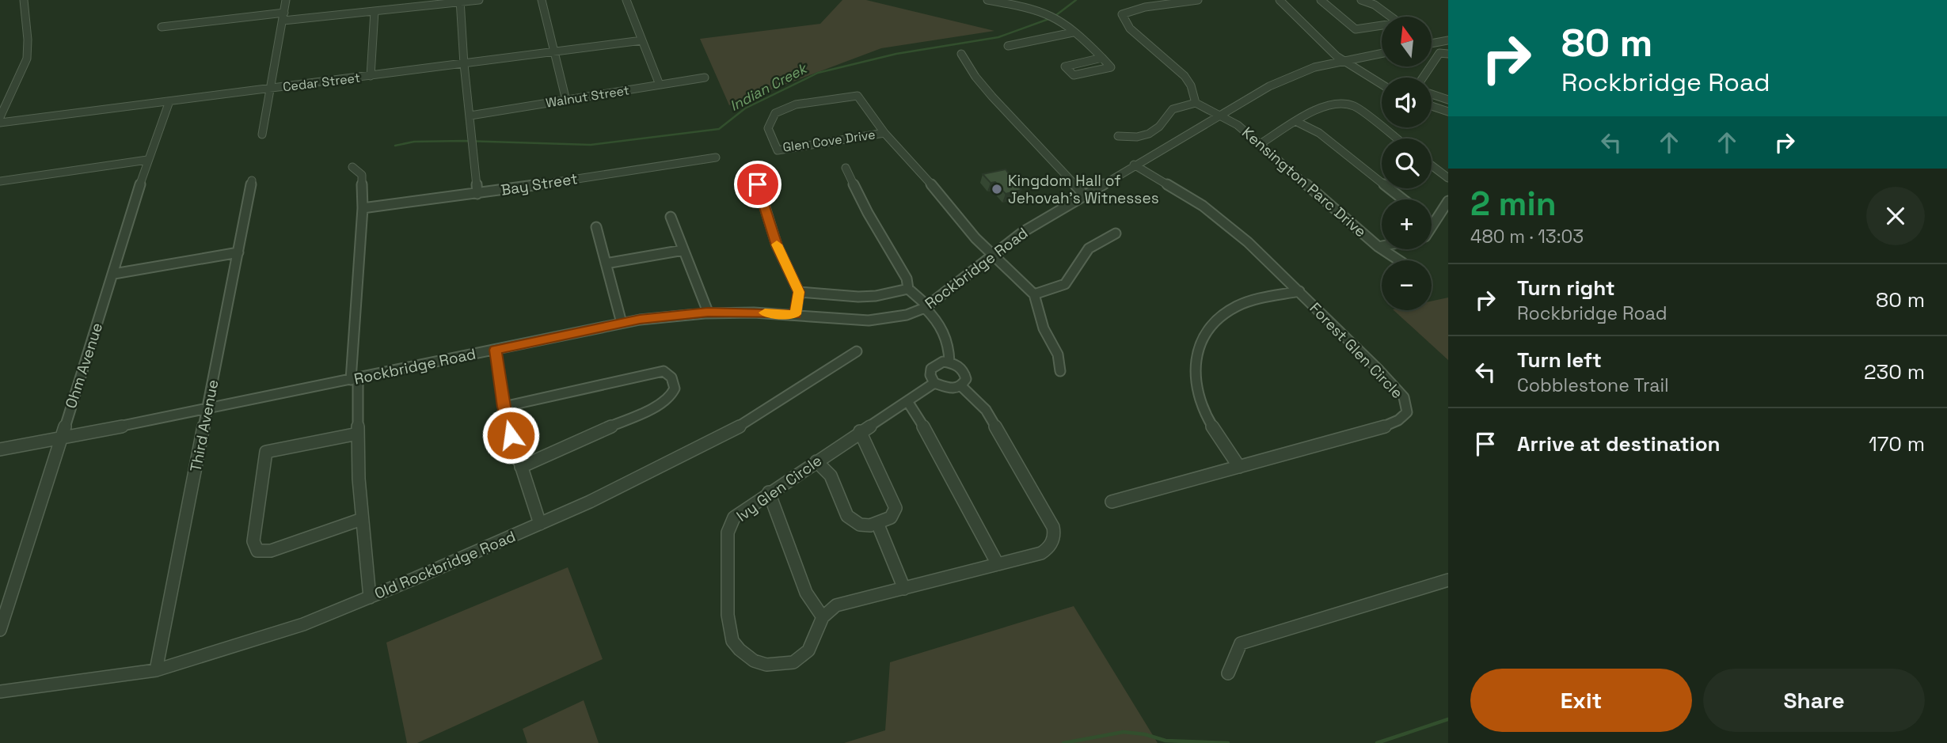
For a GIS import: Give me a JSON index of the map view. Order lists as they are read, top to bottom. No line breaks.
{"streets":{"street":["Cedar Street","Walnut Street","Glen Cove Drive","Kensington Parc Drive","Bay Street","Rockbridge Road","Forest Glen Circle","Ohm Avenue","Third Avenue","Ivy Glen Circle","Old Rockbridge Road"]},"crossings":[["Cedar Street","Ohm Avenue"],["Glen Cove Drive","Rockbridge Road"],["Kensington Parc Drive","Rockbridge Road"],["Rockbridge Road","Forest Glen Circle"],["Rockbridge Road","Ohm Avenue"],["Rockbridge Road","Third Avenue"],["Third Avenue","Old Rockbridge Road"]],"water":["Indian Creek"],"places":["Kingdom Hall of Jehovah’s Witnesses"],"north":"top","page":{"turn":["80 m","Rockbridge Road"],"map_buttons":["+","−"],"heading":["2 min","480 m · 13:03"],"list":[{"name":"Turn right","note":"Rockbridge Road","value":"80 m"},{"name":"Turn left","note":"Cobblestone Trail","value":"230 m"},{"name":"Arrive at destination","value":"170 m"}],"buttons":["Exit","Share"]}}
